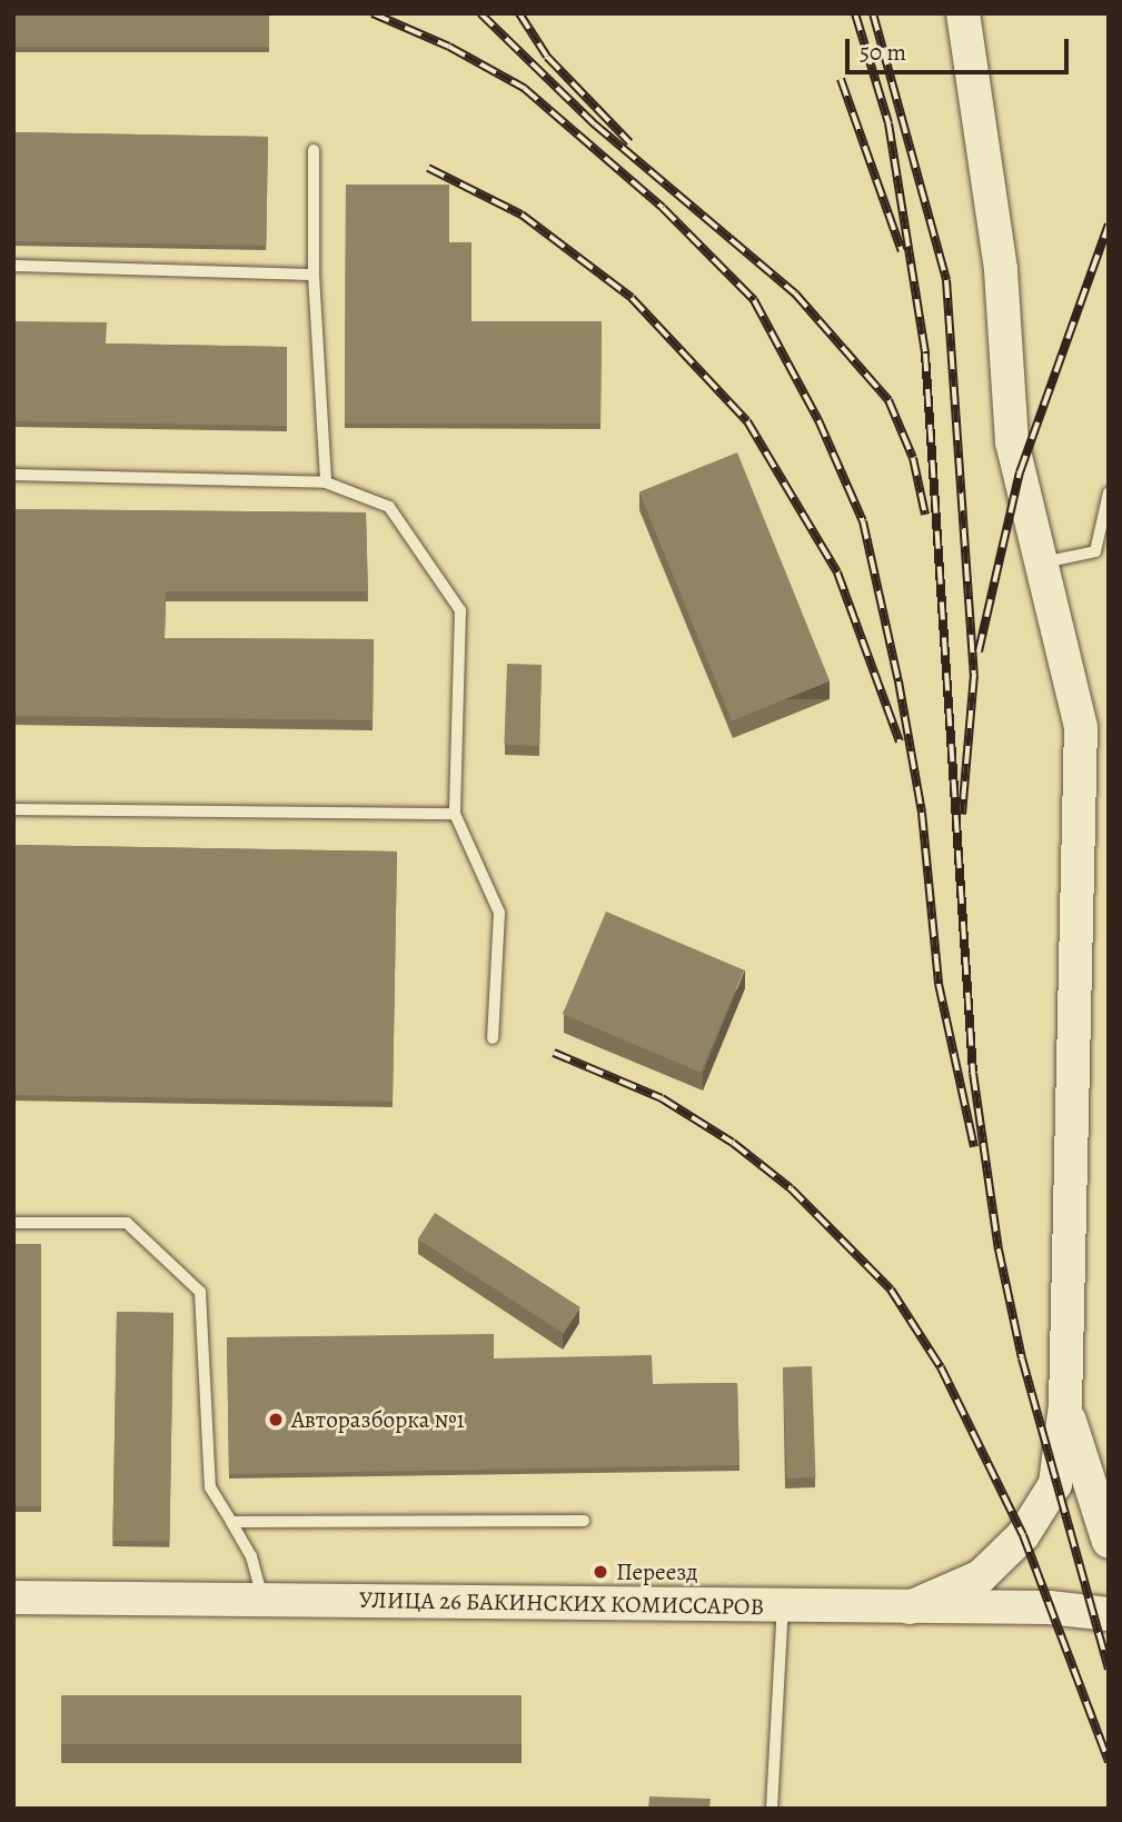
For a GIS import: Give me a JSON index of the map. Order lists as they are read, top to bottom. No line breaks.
{"streets":{"main road":["УЛИЦА 26 БАКИНСКИХ КОМИССАРОВ"]},"places":["Авторазборка №1","Переезд"],"scale_bar":"50 m"}
